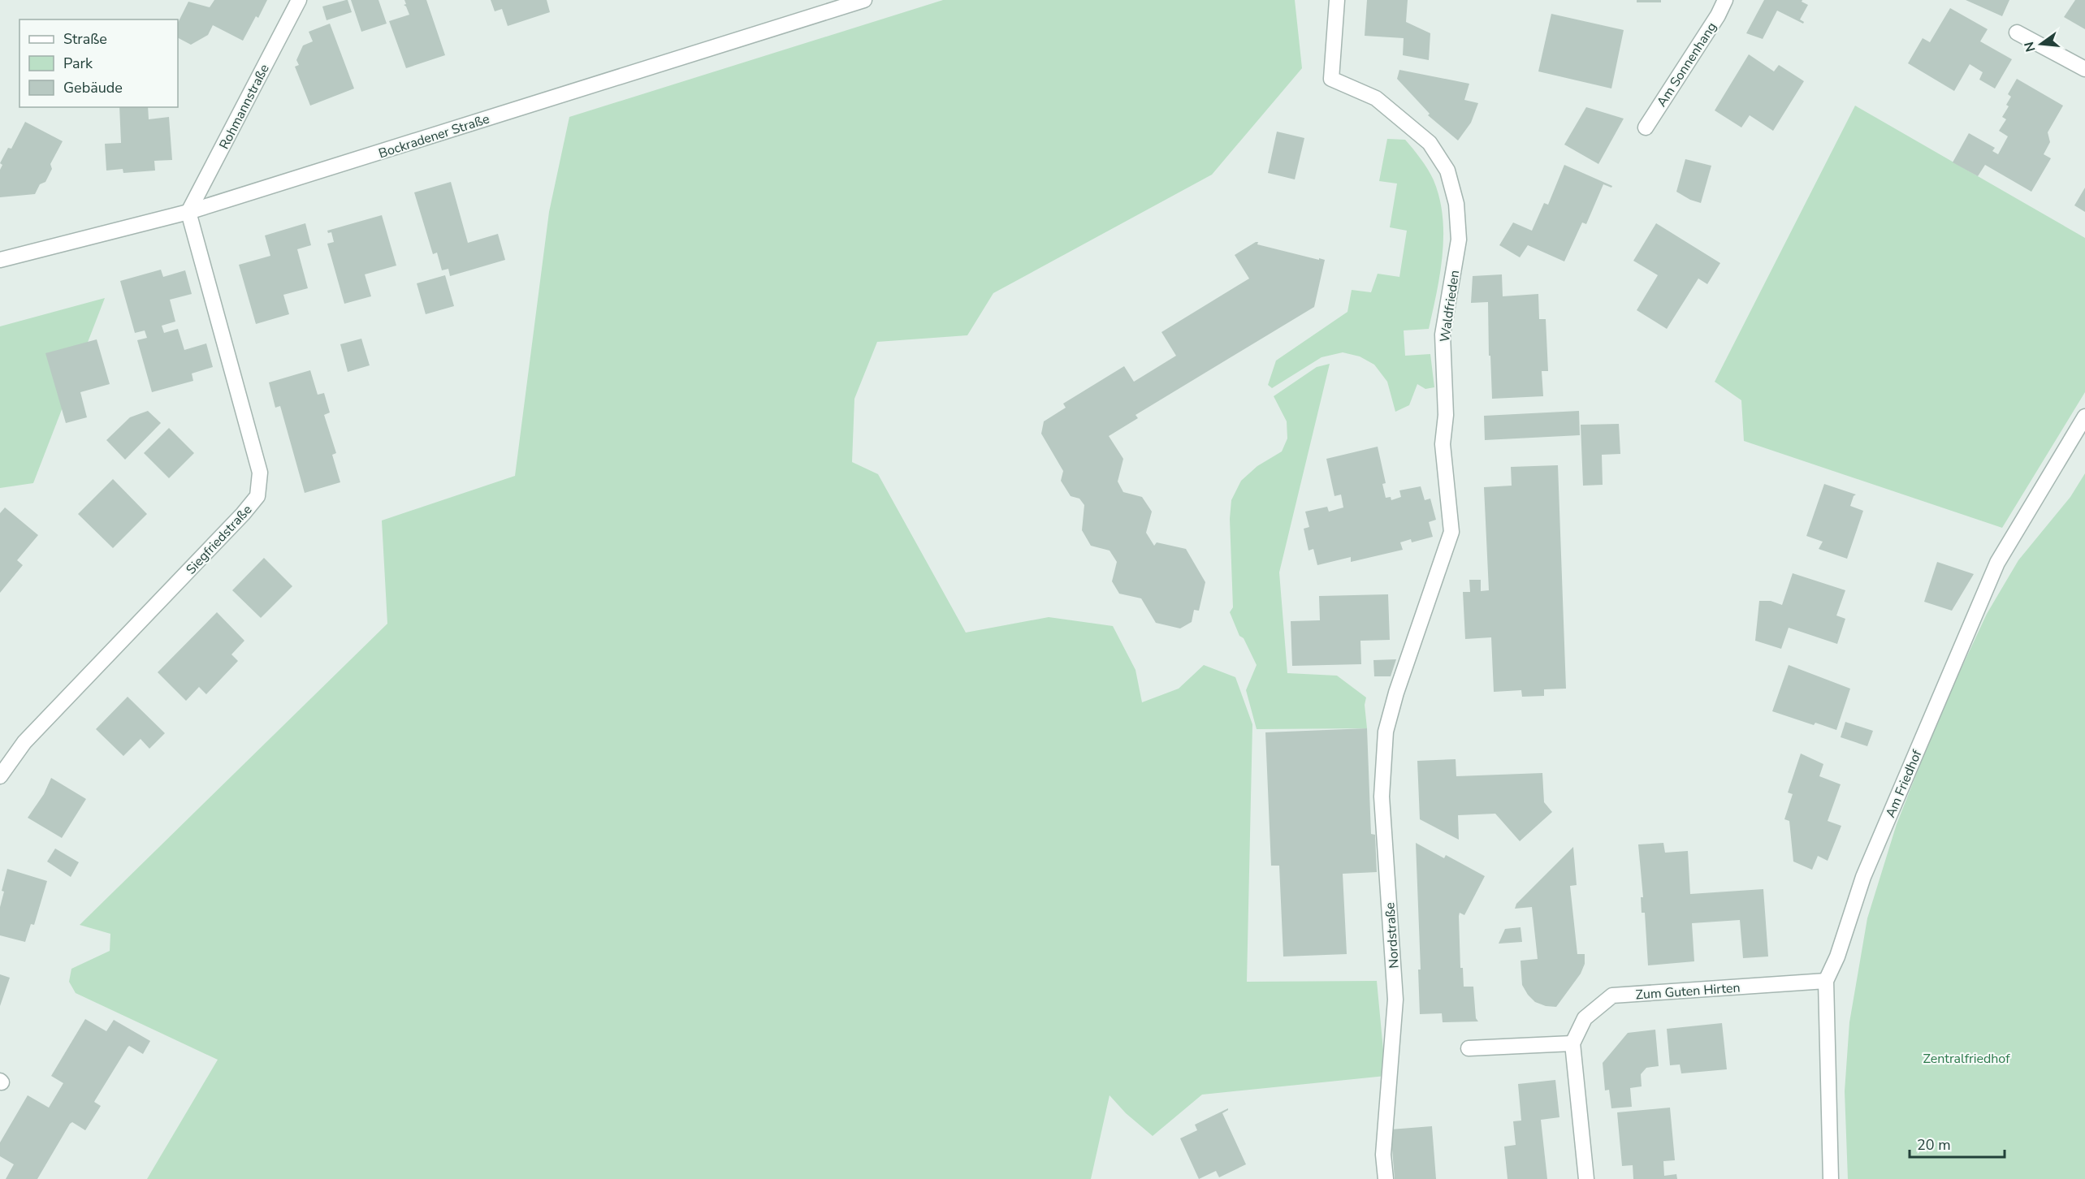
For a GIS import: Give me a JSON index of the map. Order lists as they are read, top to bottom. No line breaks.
{"streets":{"street":["Am Sonnenhang","Rohmannstraße","Bockradener Straße","Waldfrieden","Siegfriedstraße","Am Friedhof","Nordstraße","Zum Guten Hirten"]},"crossings":[["Rohmannstraße","Bockradener Straße"],["Rohmannstraße","Siegfriedstraße"],["Bockradener Straße","Siegfriedstraße"],["Waldfrieden","Nordstraße"],["Am Friedhof","Zum Guten Hirten"]],"parks":["Zentralfriedhof"],"legend":["Straße","Park","Gebäude"],"scale_bar":"20 m","north":"left"}
